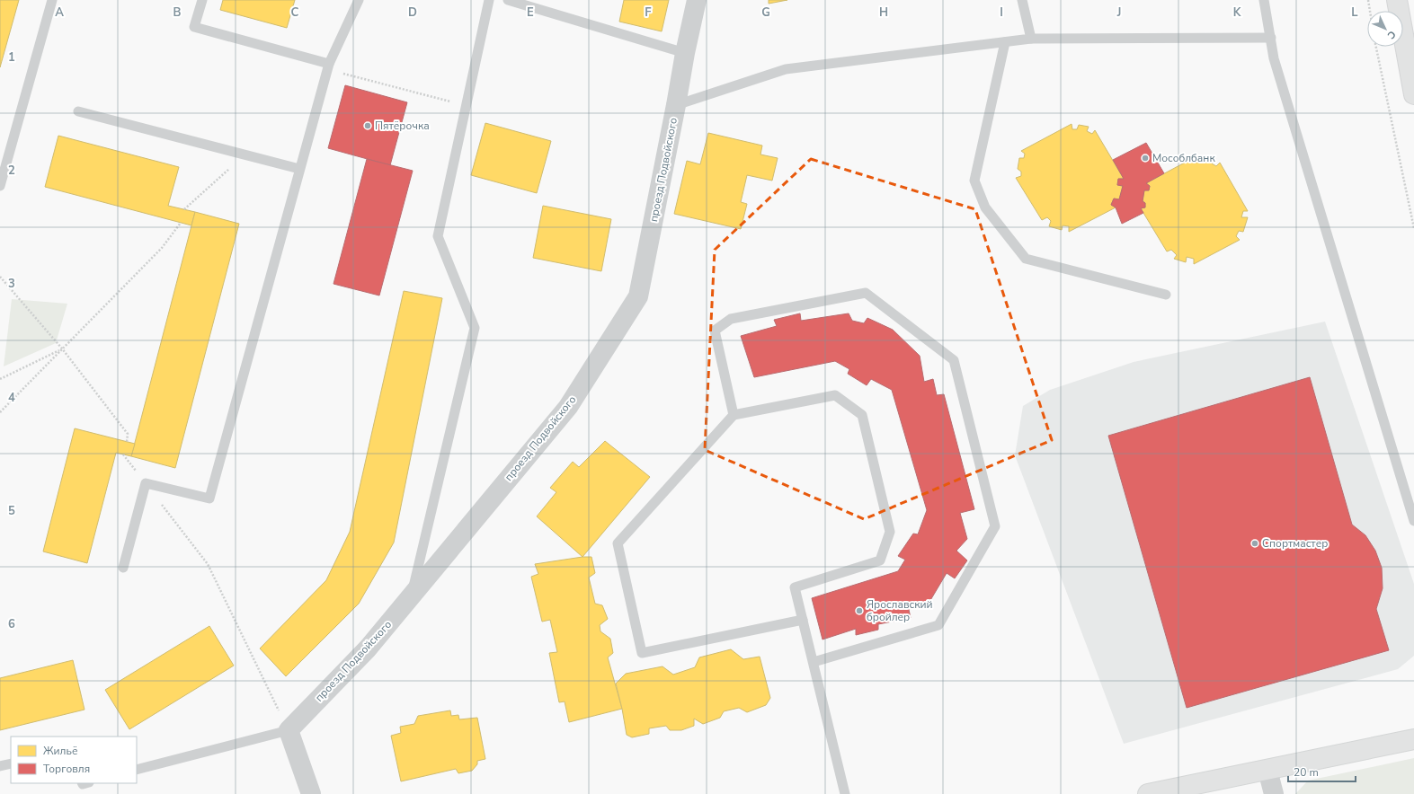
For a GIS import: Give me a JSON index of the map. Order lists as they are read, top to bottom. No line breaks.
{"streets":{"street":["проезд Подвойского"]},"places":["Пятёрочка","Мособлбанк","Спортмастер","Ярославский бройлер"],"legend":["Жильё","Торговля"],"scale_bar":"20 m","north":"bottom right","grid":{"columns":["A","B","C","D","E","F","G","H","I","J","K","L"],"rows":["1","2","3","4","5","6"]}}
